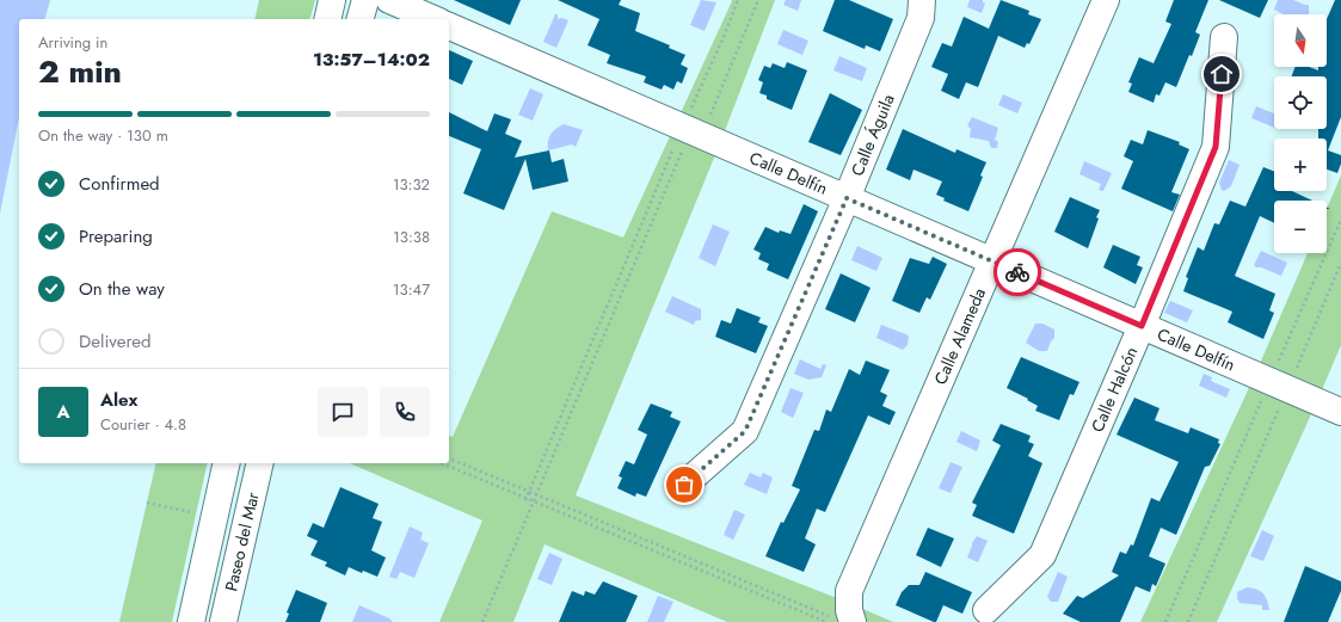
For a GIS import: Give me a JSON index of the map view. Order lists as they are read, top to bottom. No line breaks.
{"streets":{"street":["Calle Águila","Calle Delfín","Calle Alameda","Calle Halcón","Paseo del Mar"]},"crossings":[["Calle Águila","Calle Delfín"],["Calle Delfín","Calle Alameda"],["Calle Delfín","Calle Halcón"]],"north":"bottom","page":{"map_buttons":["+","−"],"heading":["2 min","Arriving in","13:57–14:02"],"panel":["Alex","Courier · 4.8"],"bar":"On the way · 130 m","list":[["Confirmed","13:32"],["Preparing","13:38"],["On the way","13:47"],"Delivered"],"round":"A"}}
